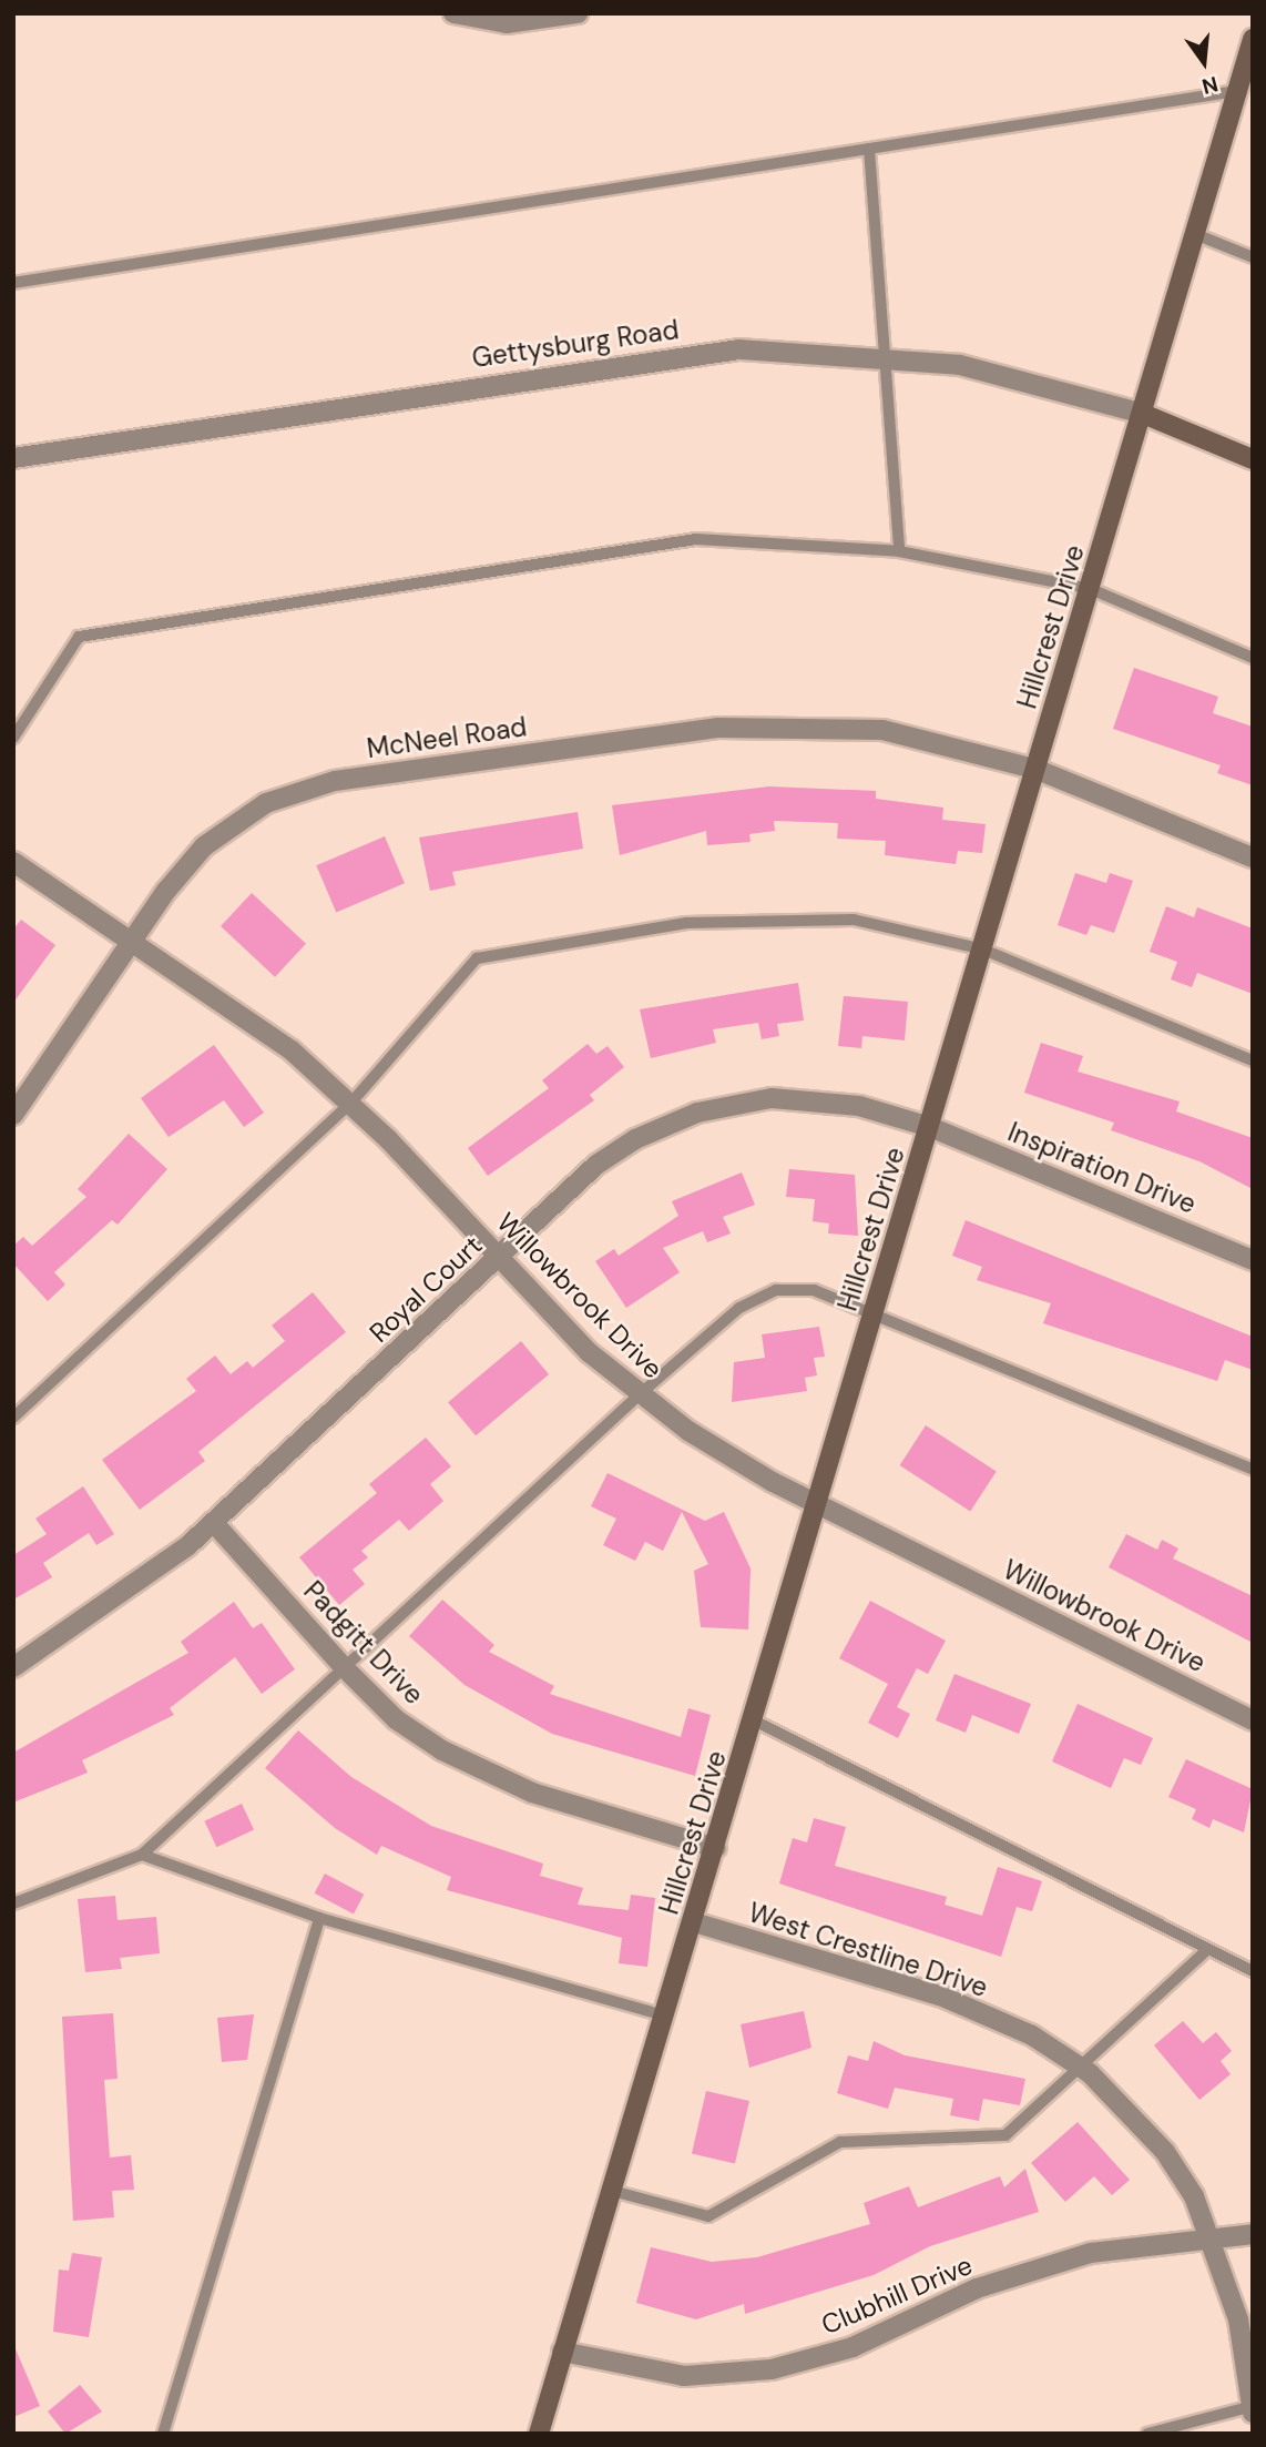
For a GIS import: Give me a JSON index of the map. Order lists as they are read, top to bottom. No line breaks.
{"streets":{"street":["Gettysburg Road","Hillcrest Drive","McNeel Road","Inspiration Drive","Royal Court","Willowbrook Drive","Padgitt Drive","West Crestline Drive","Clubhill Drive"]},"crossings":[["Gettysburg Road","Hillcrest Drive"],["Hillcrest Drive","McNeel Road"],["Hillcrest Drive","Inspiration Drive"],["Hillcrest Drive","Royal Court"],["Hillcrest Drive","Willowbrook Drive"],["Hillcrest Drive","Padgitt Drive"],["Hillcrest Drive","West Crestline Drive"],["Hillcrest Drive","Clubhill Drive"],["McNeel Road","Willowbrook Drive"],["Inspiration Drive","Royal Court"],["Royal Court","Willowbrook Drive"],["Royal Court","Padgitt Drive"],["West Crestline Drive","Clubhill Drive"]],"north":"bottom"}
